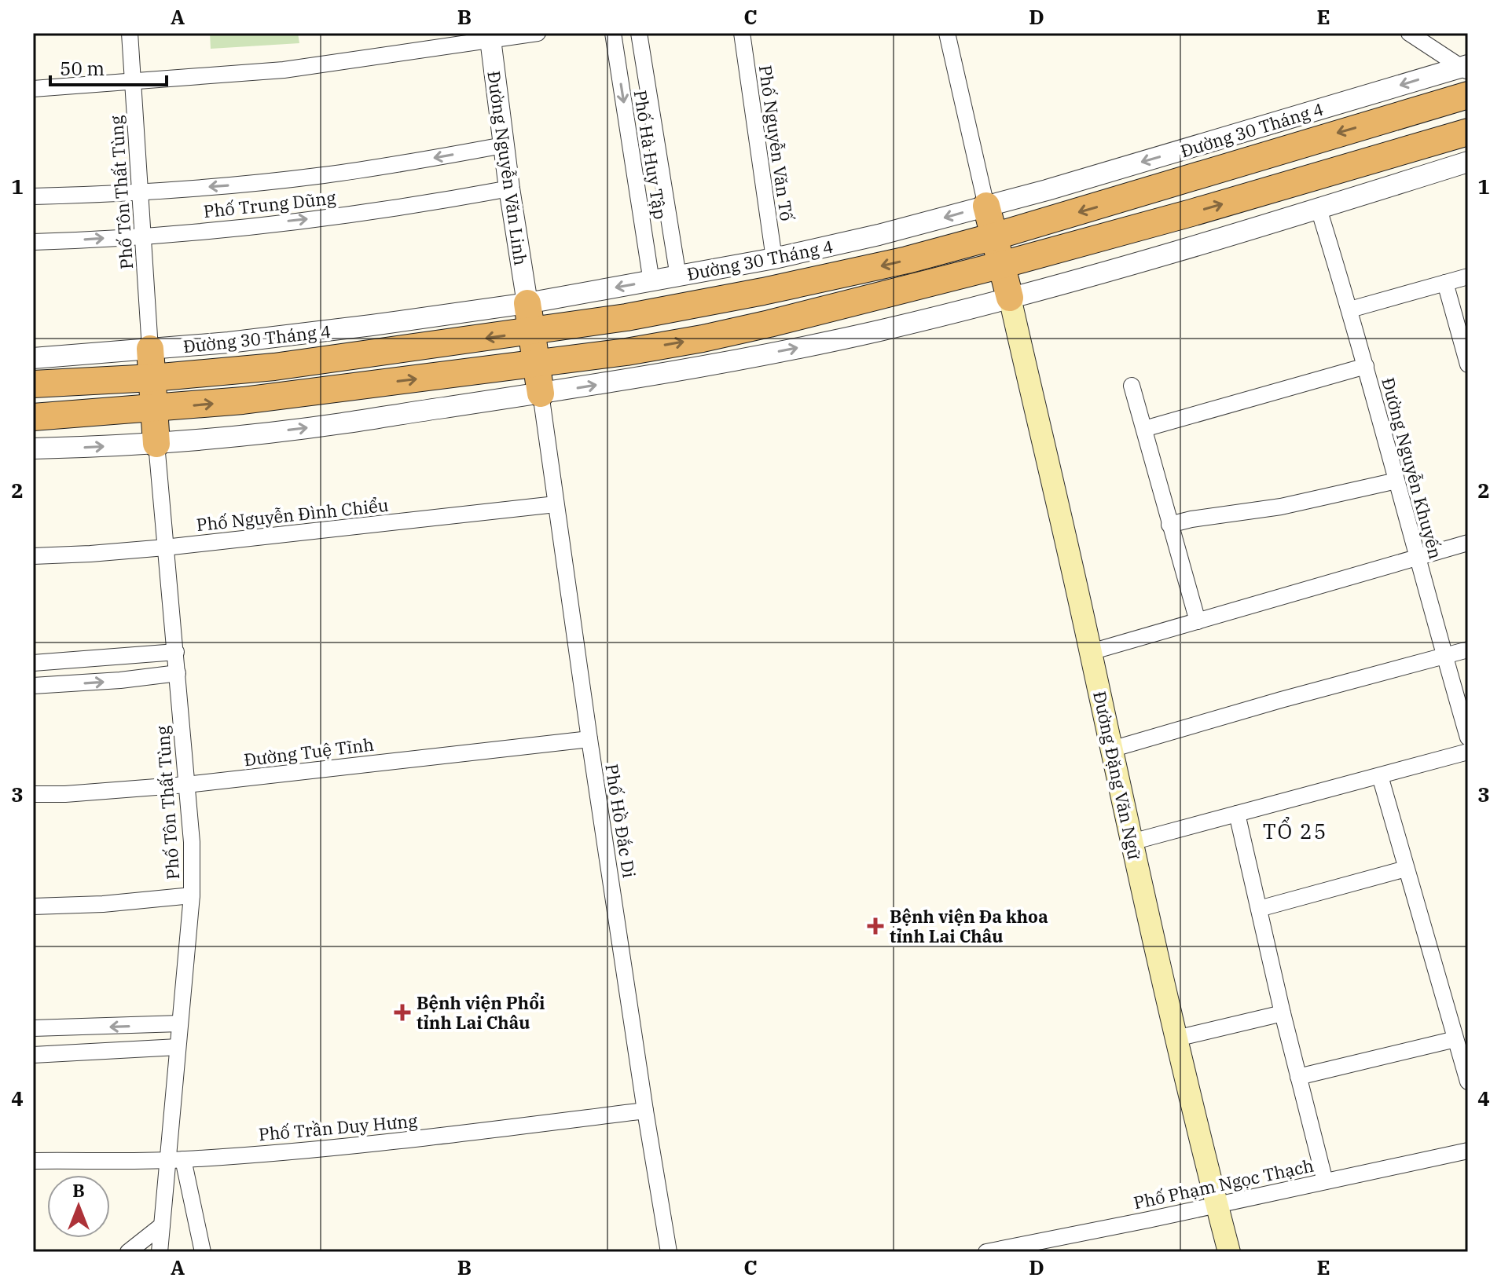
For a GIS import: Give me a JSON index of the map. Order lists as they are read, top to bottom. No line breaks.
{"streets":{"highway":["Đường 30 Tháng 4"],"main road":["Đường Đặng Văn Ngữ"],"street":["Phố Nguyễn Văn Tố","Phố Hà Huy Tập","Đường Nguyễn Văn Linh","Phố Tôn Thất Tùng","Phố Trung Dũng","Đường Nguyễn Khuyến","Phố Nguyễn Đình Chiểu","Đường Tuệ Tĩnh","Phố Hồ Đắc Di","Phố Trần Duy Hưng","Phố Phạm Ngọc Thạch"]},"crossings":[["Đường 30 Tháng 4","Phố Nguyễn Văn Tố"],["Đường 30 Tháng 4","Phố Hà Huy Tập"],["Đường 30 Tháng 4","Đường Nguyễn Văn Linh"],["Đường 30 Tháng 4","Phố Tôn Thất Tùng"],["Đường Nguyễn Văn Linh","Phố Trung Dũng"],["Phố Tôn Thất Tùng","Phố Trung Dũng"],["Phố Tôn Thất Tùng","Phố Nguyễn Đình Chiểu"],["Phố Tôn Thất Tùng","Đường Tuệ Tĩnh"],["Phố Tôn Thất Tùng","Phố Trần Duy Hưng"],["Phố Nguyễn Đình Chiểu","Phố Hồ Đắc Di"],["Đường Tuệ Tĩnh","Phố Hồ Đắc Di"],["Đường Đặng Văn Ngữ","Phố Phạm Ngọc Thạch"],["Phố Hồ Đắc Di","Phố Trần Duy Hưng"]],"districts":["TỔ 25"],"places":{"health":["Bệnh viện Đa khoa tỉnh Lai Châu","Bệnh viện Phổi tỉnh Lai Châu"]},"scale_bar":"50 m","north":"top","grid":{"columns":["A","B","C","D","E"],"rows":["1","2","3","4"]}}
